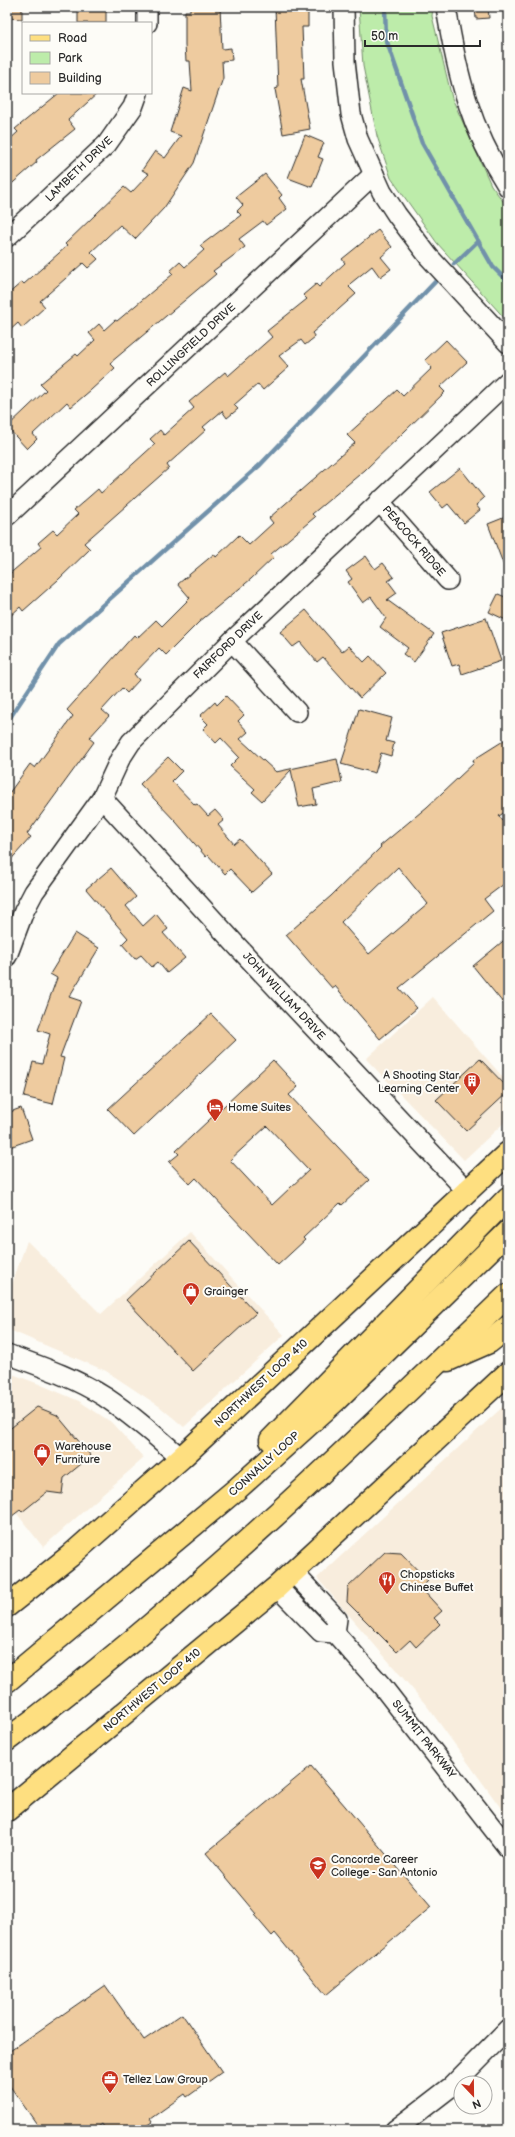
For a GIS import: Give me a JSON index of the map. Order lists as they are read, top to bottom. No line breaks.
{"streets":{"main road":["NORTHWEST LOOP 410","CONNALLY LOOP"],"street":["LAMBETH DRIVE","ROLLINGFIELD DRIVE","PEACOCK RIDGE","FAIRFORD DRIVE","JOHN WILLIAM DRIVE","SUMMIT PARKWAY"]},"crossings":[["PEACOCK RIDGE","FAIRFORD DRIVE"],["FAIRFORD DRIVE","JOHN WILLIAM DRIVE"],["JOHN WILLIAM DRIVE","NORTHWEST LOOP 410"]],"places":{"building":["A Shooting Star Learning Center"],"hotel":["Home Suites"],"shop":["Grainger","Warehouse Furniture"],"restaurant":["Chopsticks Chinese Buffet"],"school or university":["Concorde Career College - San Antonio"],"office":["Tellez Law Group"]},"legend":["Road","Park","Building"],"scale_bar":"50 m","north":"bottom"}
